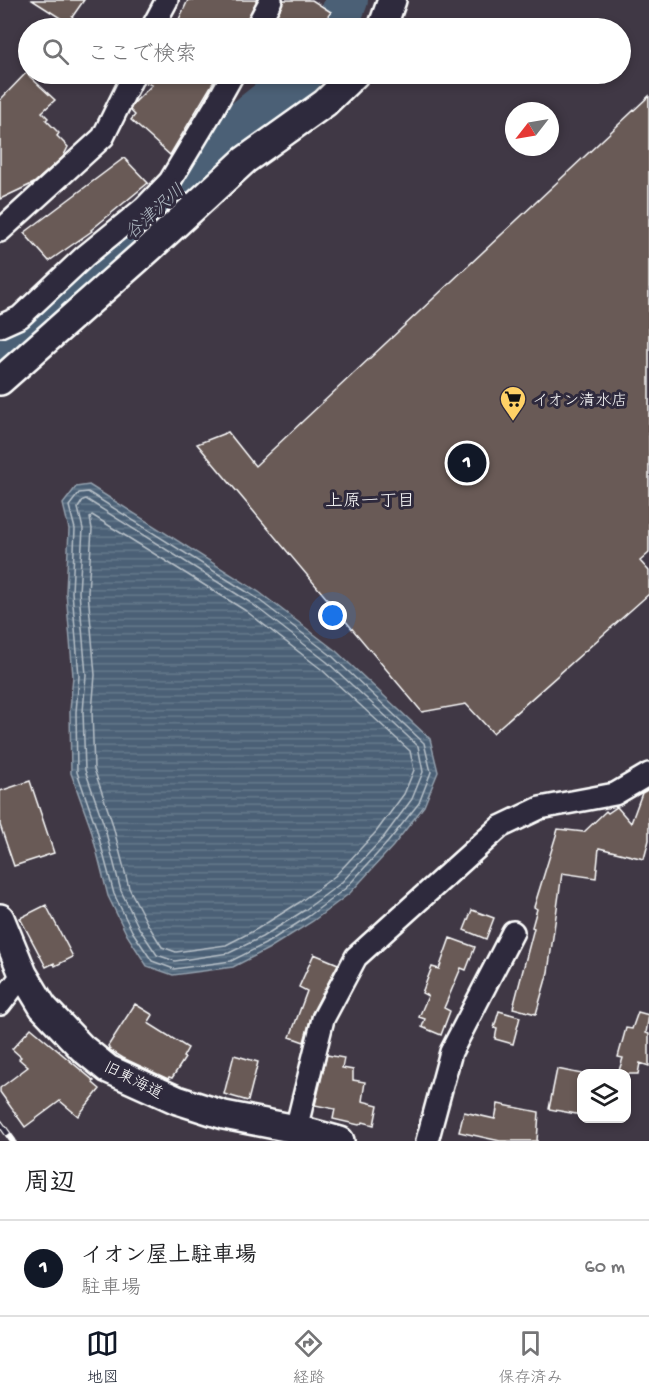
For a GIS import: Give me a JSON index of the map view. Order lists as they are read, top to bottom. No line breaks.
{"streets":{"street":["旧東海道"]},"districts":["上原一丁目"],"water":["谷津沢川"],"places":{"supermarket":["イオン清水店"]},"north":"bottom left","page":{"search":"ここで検索","pins":"1","heading":"周辺","list":[{"mark":"1","name":"イオン屋上駐車場","note":"駐車場","value":"60 m"}],"nav":["地図","経路","保存済み"]}}
